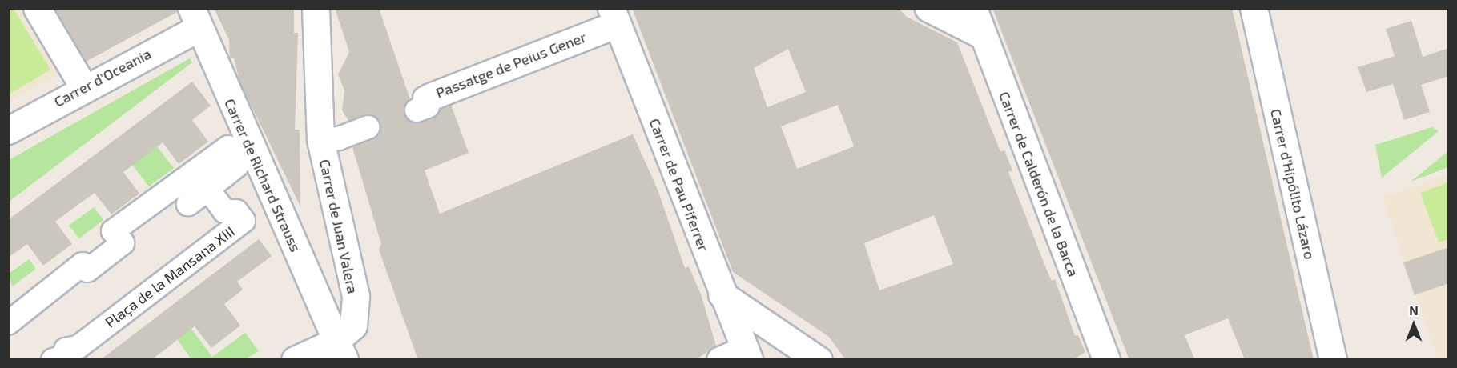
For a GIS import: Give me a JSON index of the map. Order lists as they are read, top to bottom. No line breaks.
{"streets":{"street":["Passatge de Peius Gener","Carrer d'Oceania","Carrer de Richard Strauss","Carrer de Calderón de la Barca","Carrer d'Hipólito Lázaro","Carrer de Pau Piferrer","Carrer de Juan Valera","Plaça de la Mansana XIII"]},"crossings":[["Passatge de Peius Gener","Carrer de Pau Piferrer"],["Carrer d'Oceania","Carrer de Richard Strauss"],["Carrer de Richard Strauss","Carrer de Juan Valera"]],"north":"top"}
